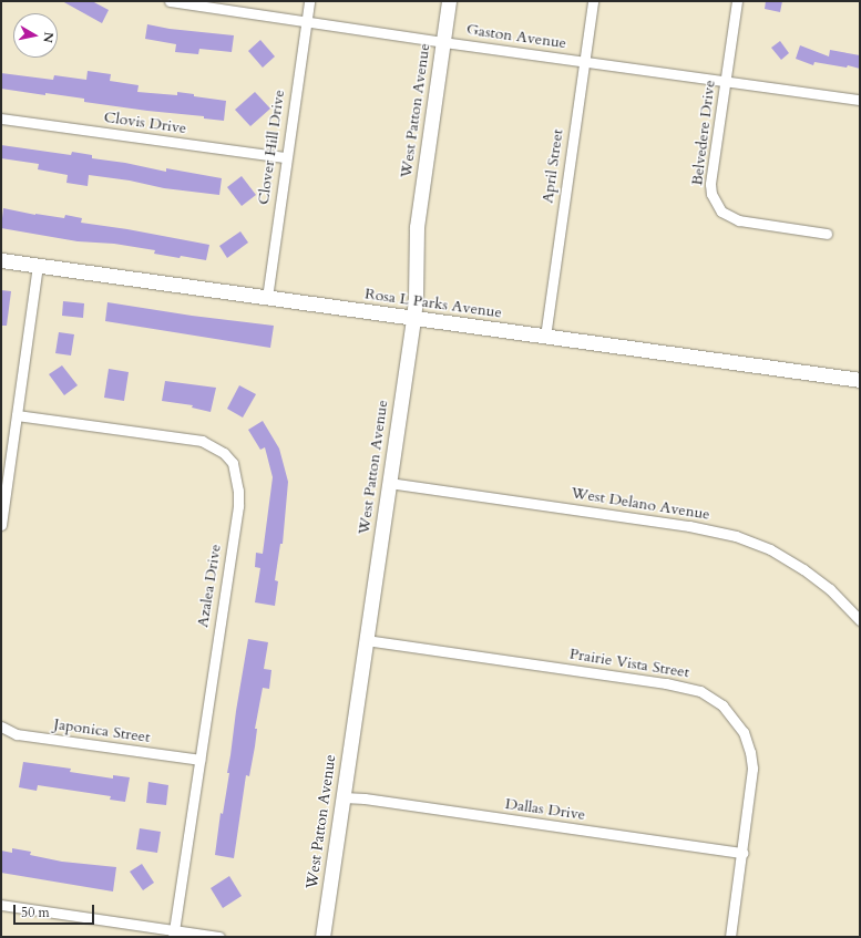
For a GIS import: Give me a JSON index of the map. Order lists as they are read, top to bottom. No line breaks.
{"streets":{"street":["Gaston Avenue","West Patton Avenue","Clovis Drive","Belvedere Drive","Clover Hill Drive","April Street","Rosa L Parks Avenue","West Delano Avenue","Azalea Drive","Prairie Vista Street","Japonica Street","Dallas Drive"]},"crossings":[["Gaston Avenue","West Patton Avenue"],["Gaston Avenue","Belvedere Drive"],["Gaston Avenue","Clover Hill Drive"],["Gaston Avenue","April Street"],["West Patton Avenue","Rosa L Parks Avenue"],["West Patton Avenue","West Delano Avenue"],["West Patton Avenue","Prairie Vista Street"],["West Patton Avenue","Dallas Drive"],["Clovis Drive","Clover Hill Drive"],["Clover Hill Drive","Rosa L Parks Avenue"],["April Street","Rosa L Parks Avenue"],["Azalea Drive","Japonica Street"],["Prairie Vista Street","Dallas Drive"]],"scale_bar":"50 m","north":"right"}
